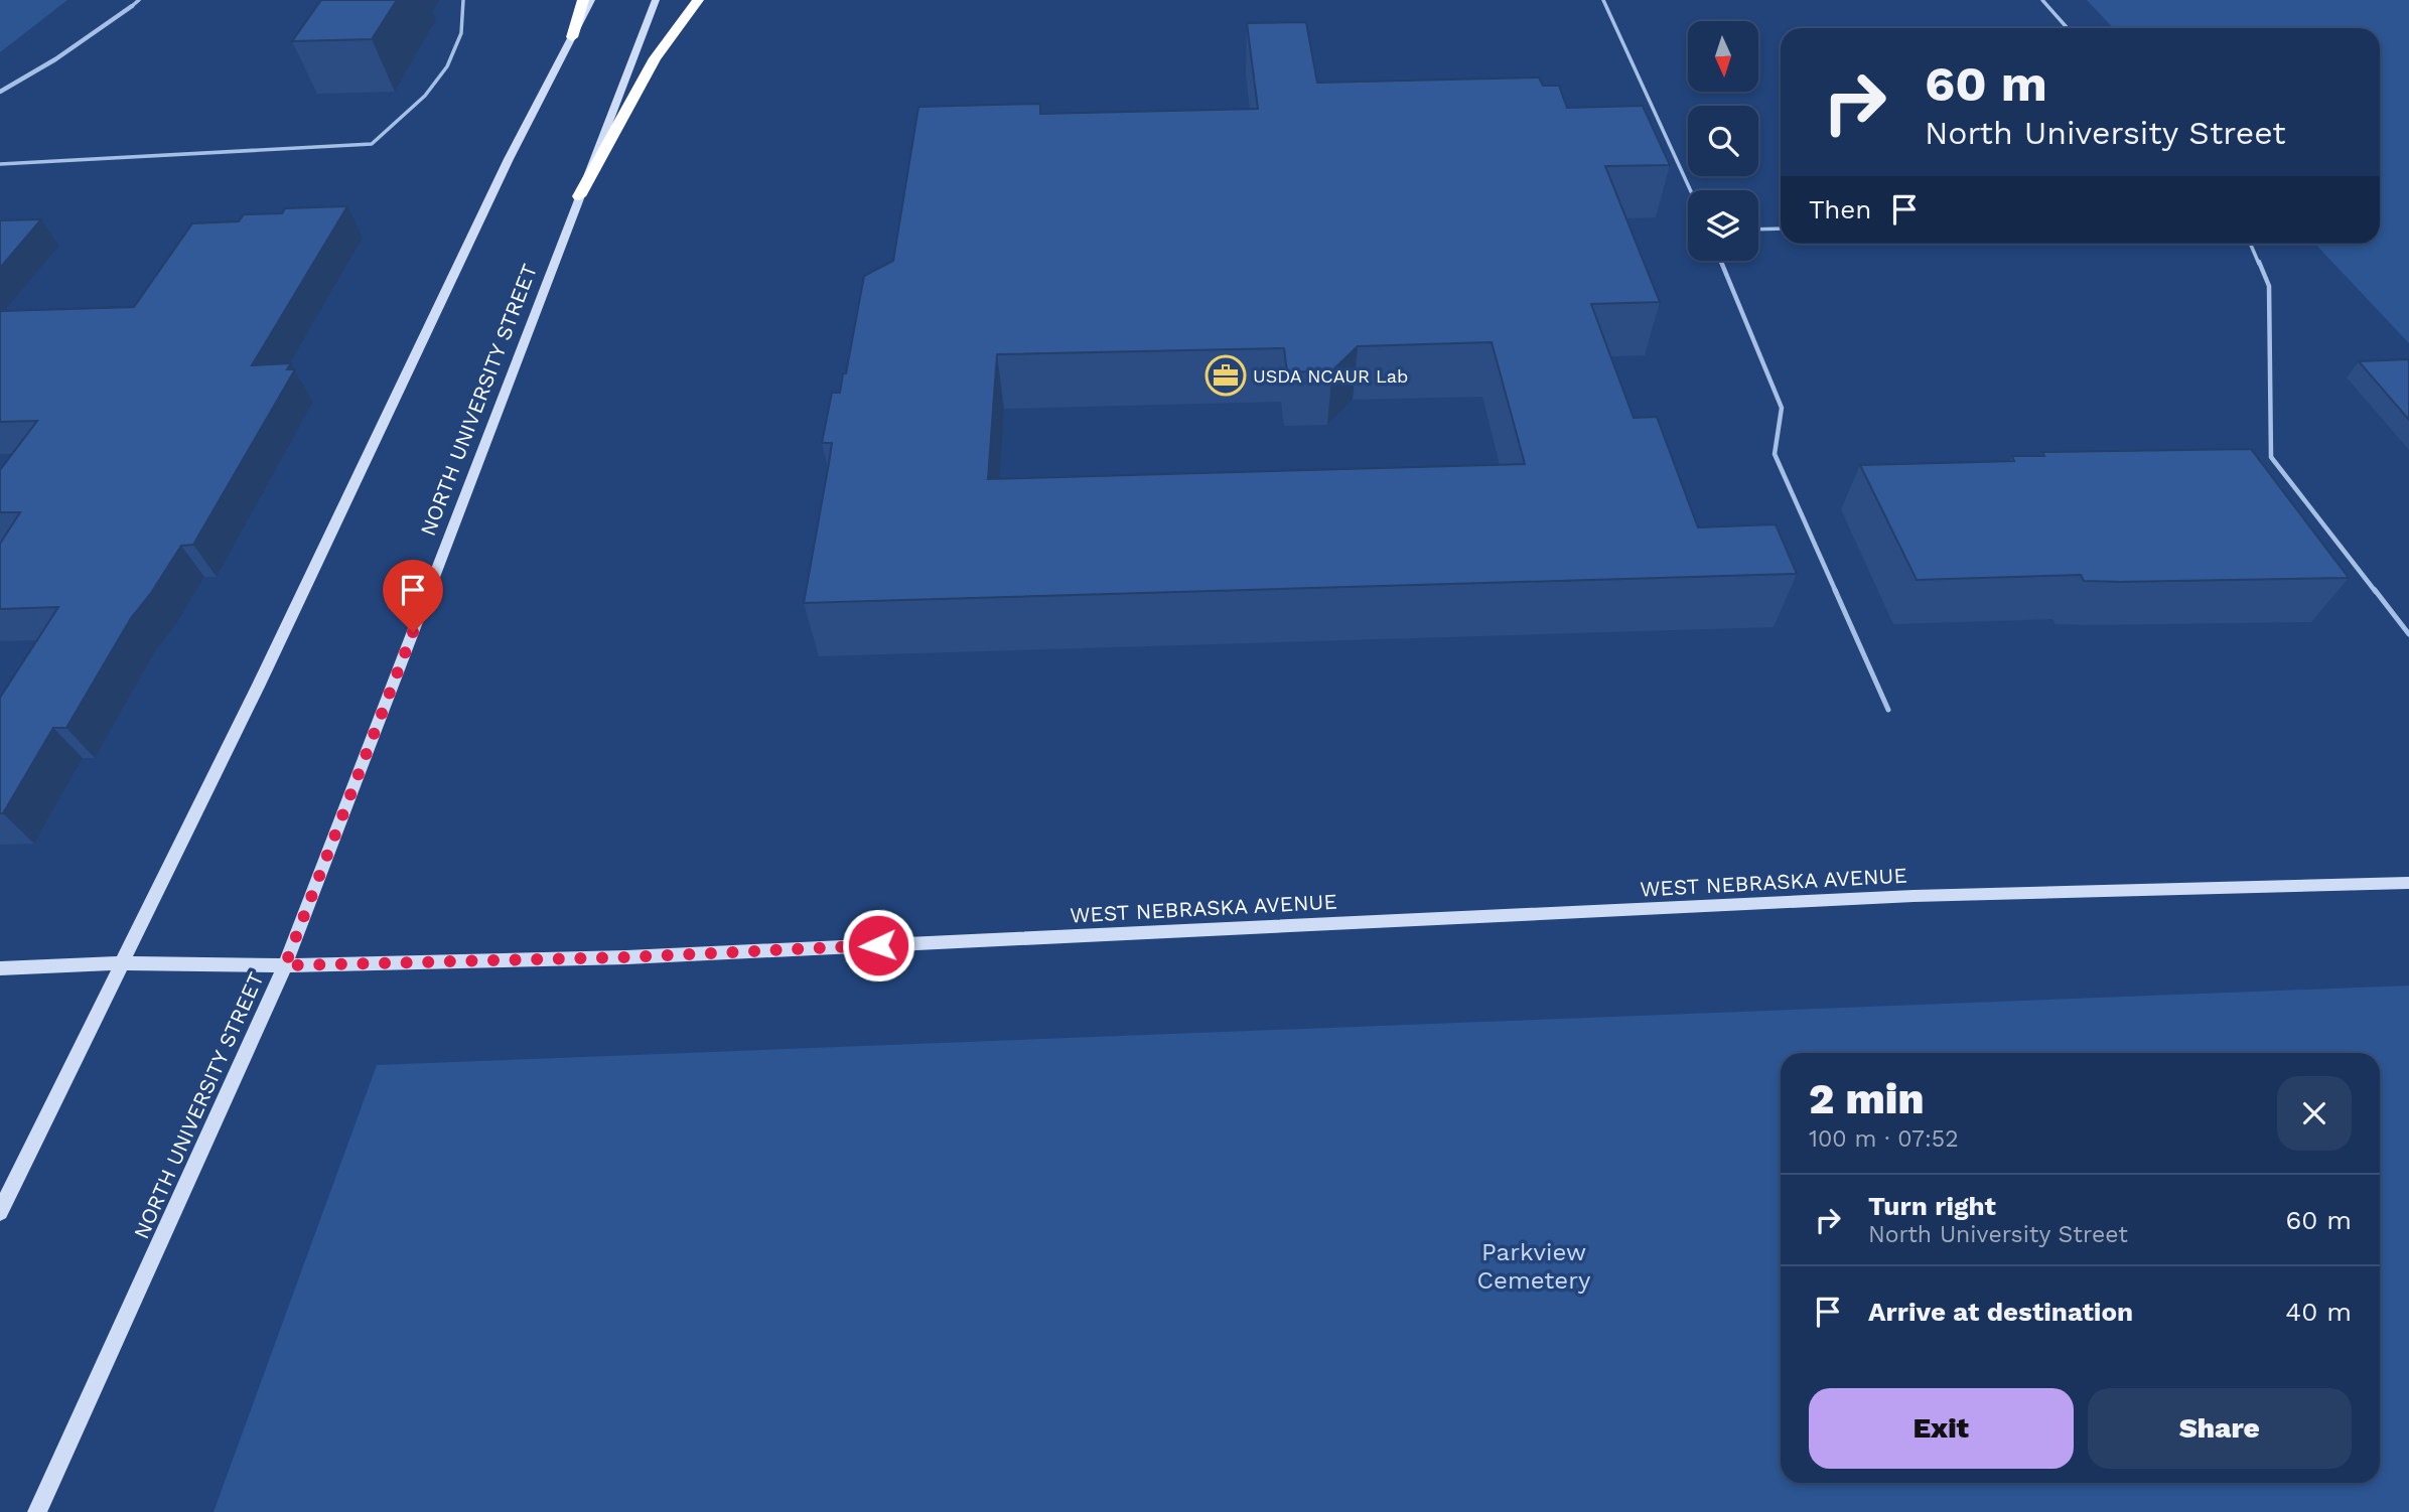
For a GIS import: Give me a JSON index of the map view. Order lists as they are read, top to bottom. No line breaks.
{"streets":{"main road":["NORTH UNIVERSITY STREET","WEST NEBRASKA AVENUE"]},"crossings":[["NORTH UNIVERSITY STREET","WEST NEBRASKA AVENUE"]],"parks":["Parkview Cemetery"],"places":{"office":["USDA NCAUR Lab"]},"north":"bottom","page":{"turn":["60 m","North University Street"],"then":"Then","heading":["2 min","100 m · 07:52"],"list":[{"name":"Turn right","note":"North University Street","value":"60 m"},{"name":"Arrive at destination","value":"40 m"}],"buttons":["Exit","Share"]}}
